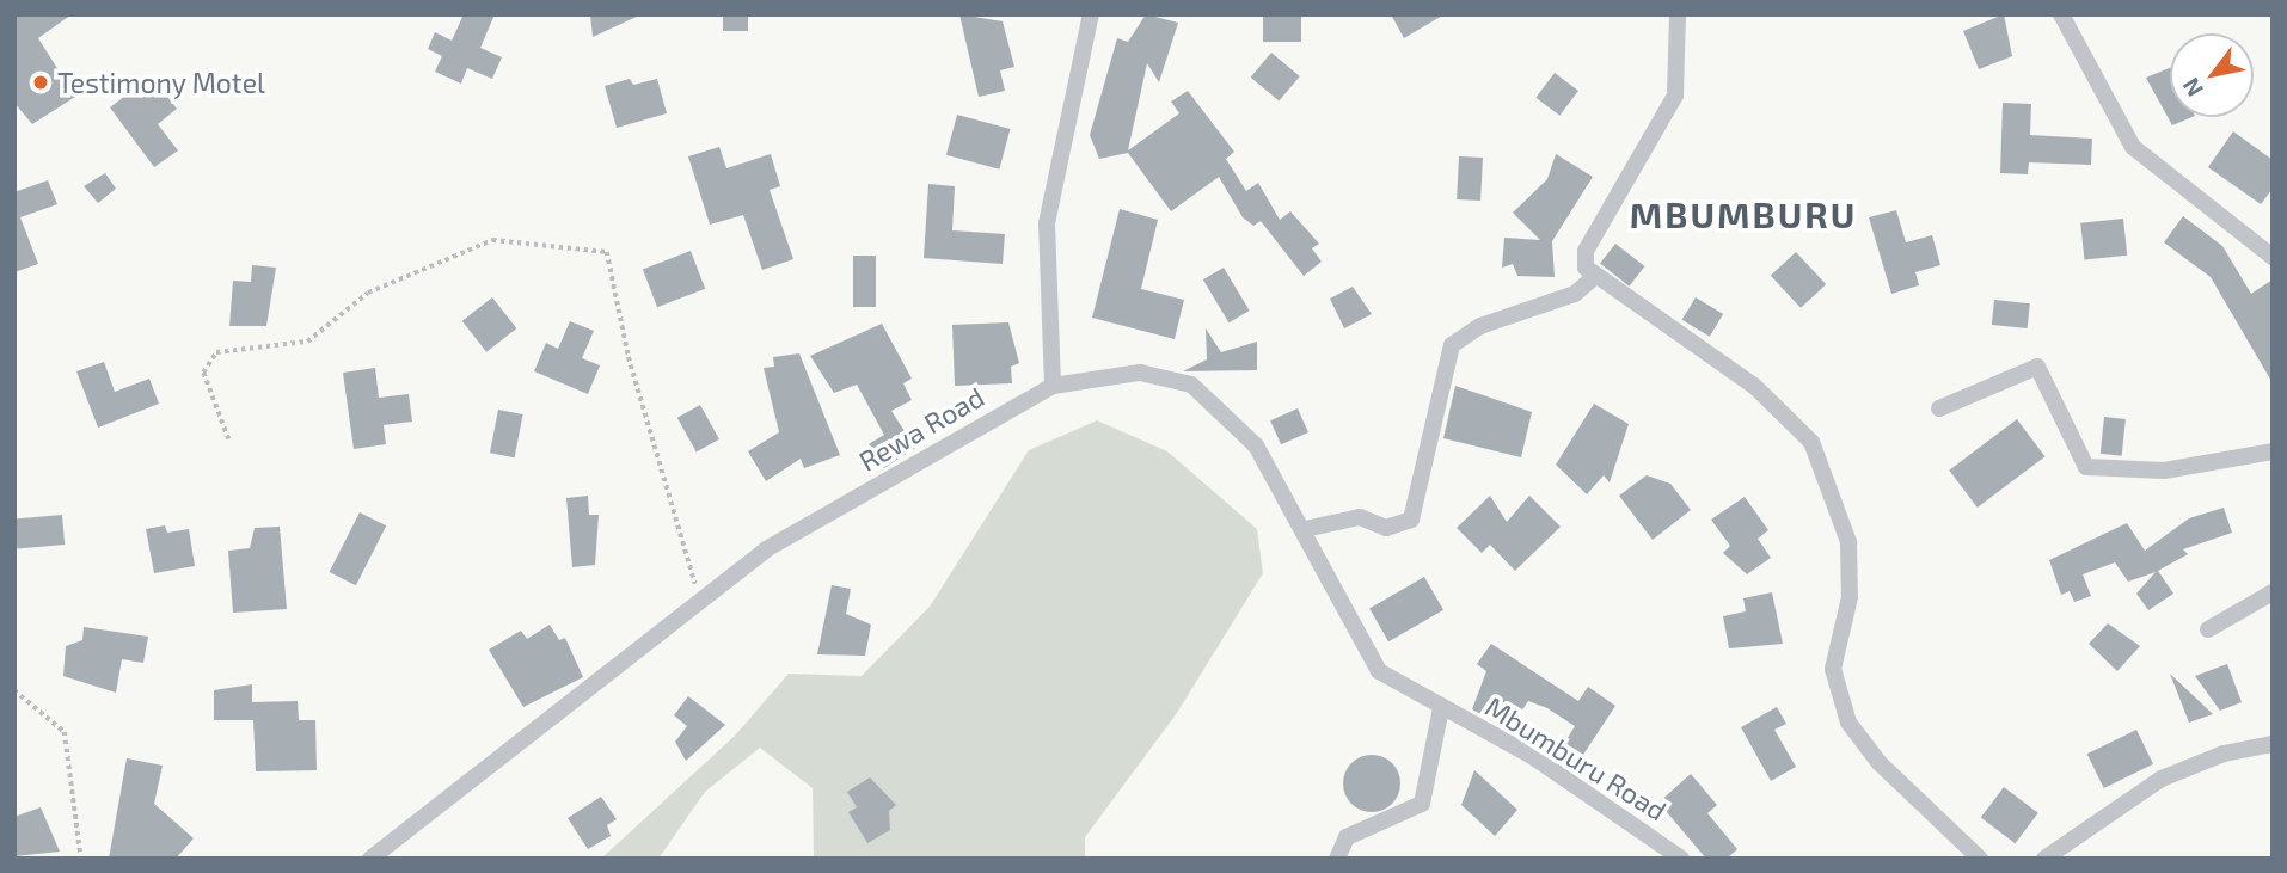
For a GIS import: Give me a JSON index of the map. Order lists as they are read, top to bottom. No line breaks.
{"streets":{"street":["Rewa Road","Mbumburu Road"]},"crossings":[["Rewa Road","Mbumburu Road"]],"districts":["MBUMBURU"],"places":["Testimony Motel"],"north":"bottom left"}
